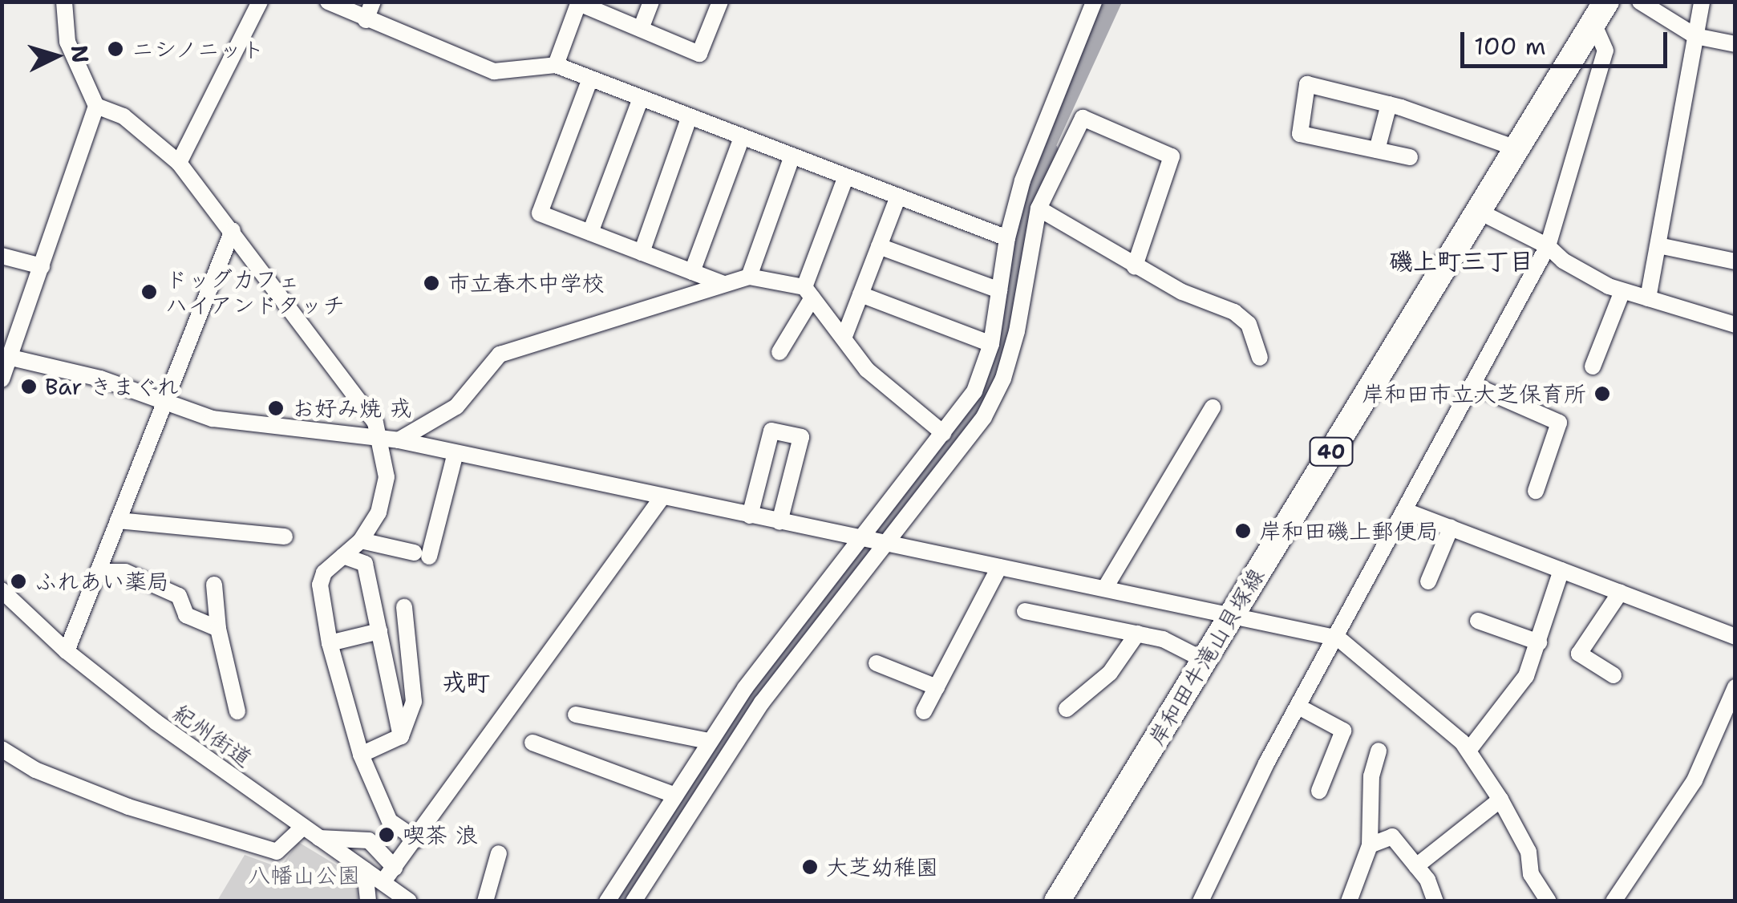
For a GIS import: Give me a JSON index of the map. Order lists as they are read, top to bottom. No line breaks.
{"streets":{"main road":["40","岸和田牛滝山貝塚線"],"street":["紀州街道"]},"districts":["磯上町三丁目","戎町"],"parks":["八幡山公園"],"places":["ニシノニット","市立春木中学校","ドッグカフェ ハイアンドタッチ","Bar きまぐれ","岸和田市立大芝保育所","お好み焼 戎","岸和田磯上郵便局","ふれあい薬局","喫茶 浪","大芝幼稚園"],"scale_bar":"100 m","north":"right"}
